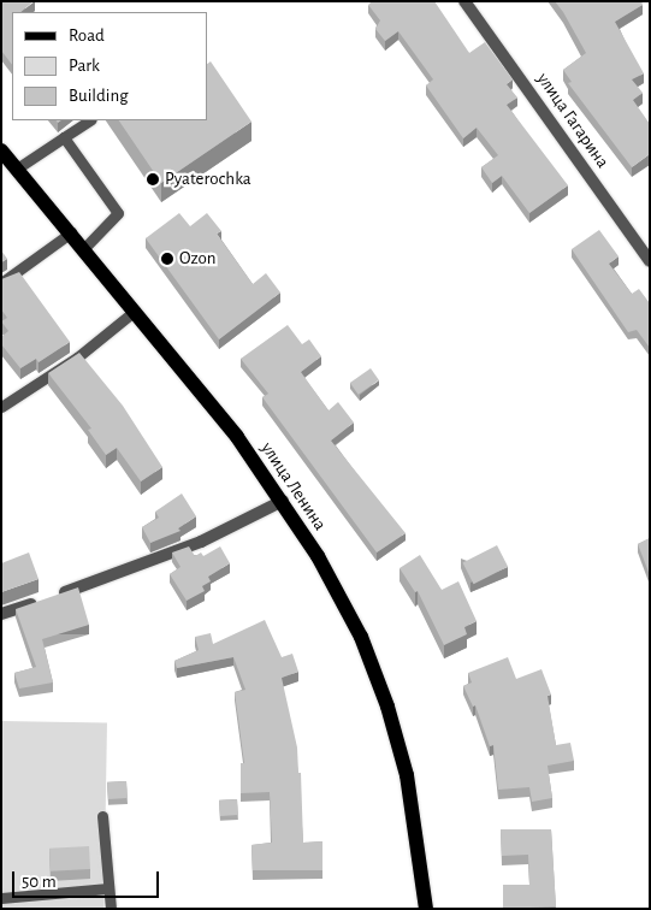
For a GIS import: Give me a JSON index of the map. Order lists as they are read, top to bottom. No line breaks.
{"streets":{"main road":["улица Ленина"],"street":["улица Гагарина"]},"places":["Pyaterochka","Ozon"],"legend":["Road","Park","Building"],"scale_bar":"50 m"}
